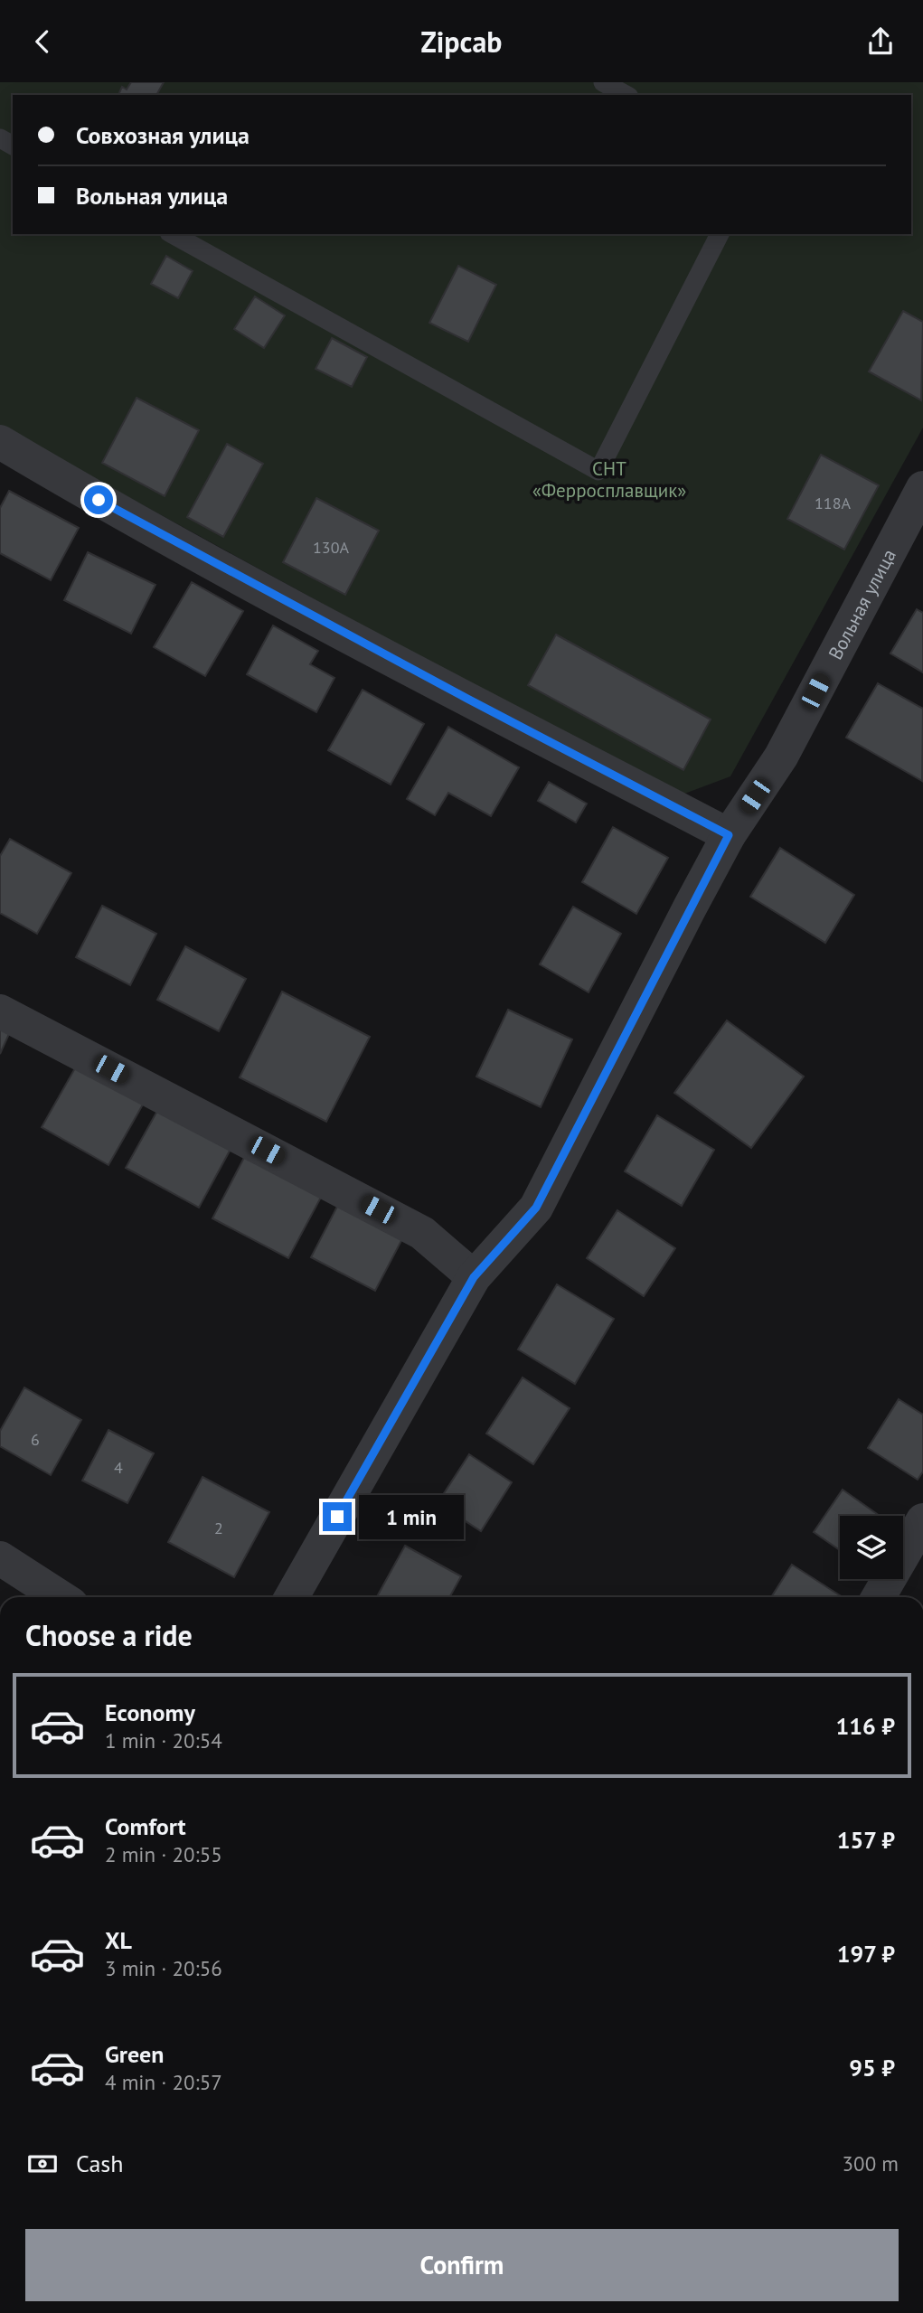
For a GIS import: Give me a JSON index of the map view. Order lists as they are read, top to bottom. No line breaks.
{"streets":{"street":["Вольная улица"]},"parks":["СНТ «Ферросплавщик»"],"house_numbers":["118А","130А","6","4","2"],"page":{"header":"Zipcab","banner":["Совхозная улица","Вольная улица"],"bubble":"1 min","heading":"Choose a ride","list":[{"name":"Economy","note":"1 min · 20:54","value":"116 ₽"},{"name":"Comfort","note":"2 min · 20:55","value":"157 ₽"},{"name":"XL","note":"3 min · 20:56","value":"197 ₽"},{"name":"Green","note":"4 min · 20:57","value":"95 ₽"}],"pay":["Cash","300 m"],"buttons":"Confirm"}}
